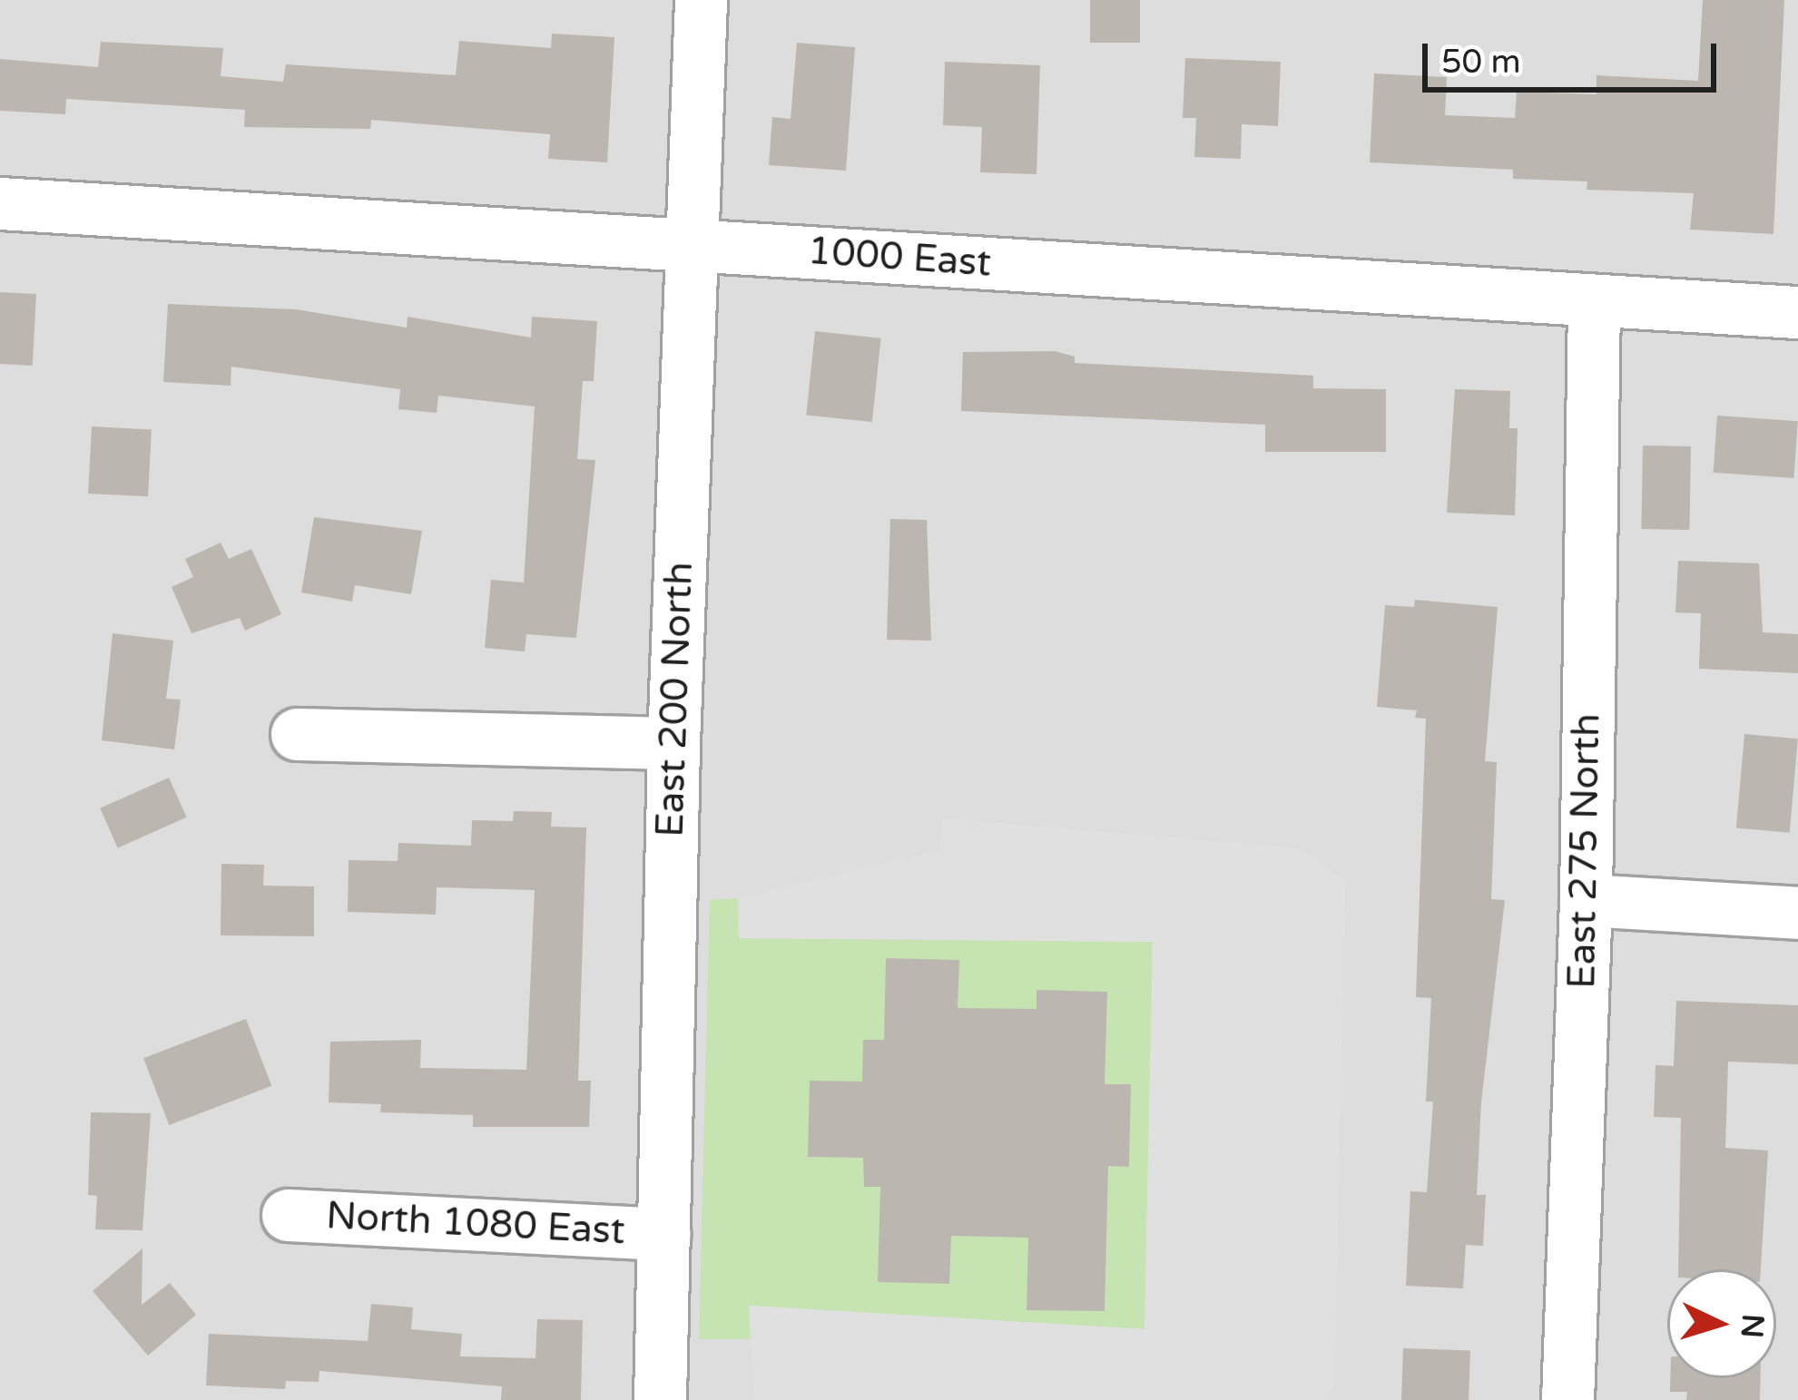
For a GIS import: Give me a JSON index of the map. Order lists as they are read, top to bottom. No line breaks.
{"streets":{"street":["1000 East","East 200 North","East 275 North","North 1080 East"]},"crossings":[["1000 East","East 200 North"],["1000 East","East 275 North"],["East 200 North","North 1080 East"]],"scale_bar":"50 m","north":"right"}
